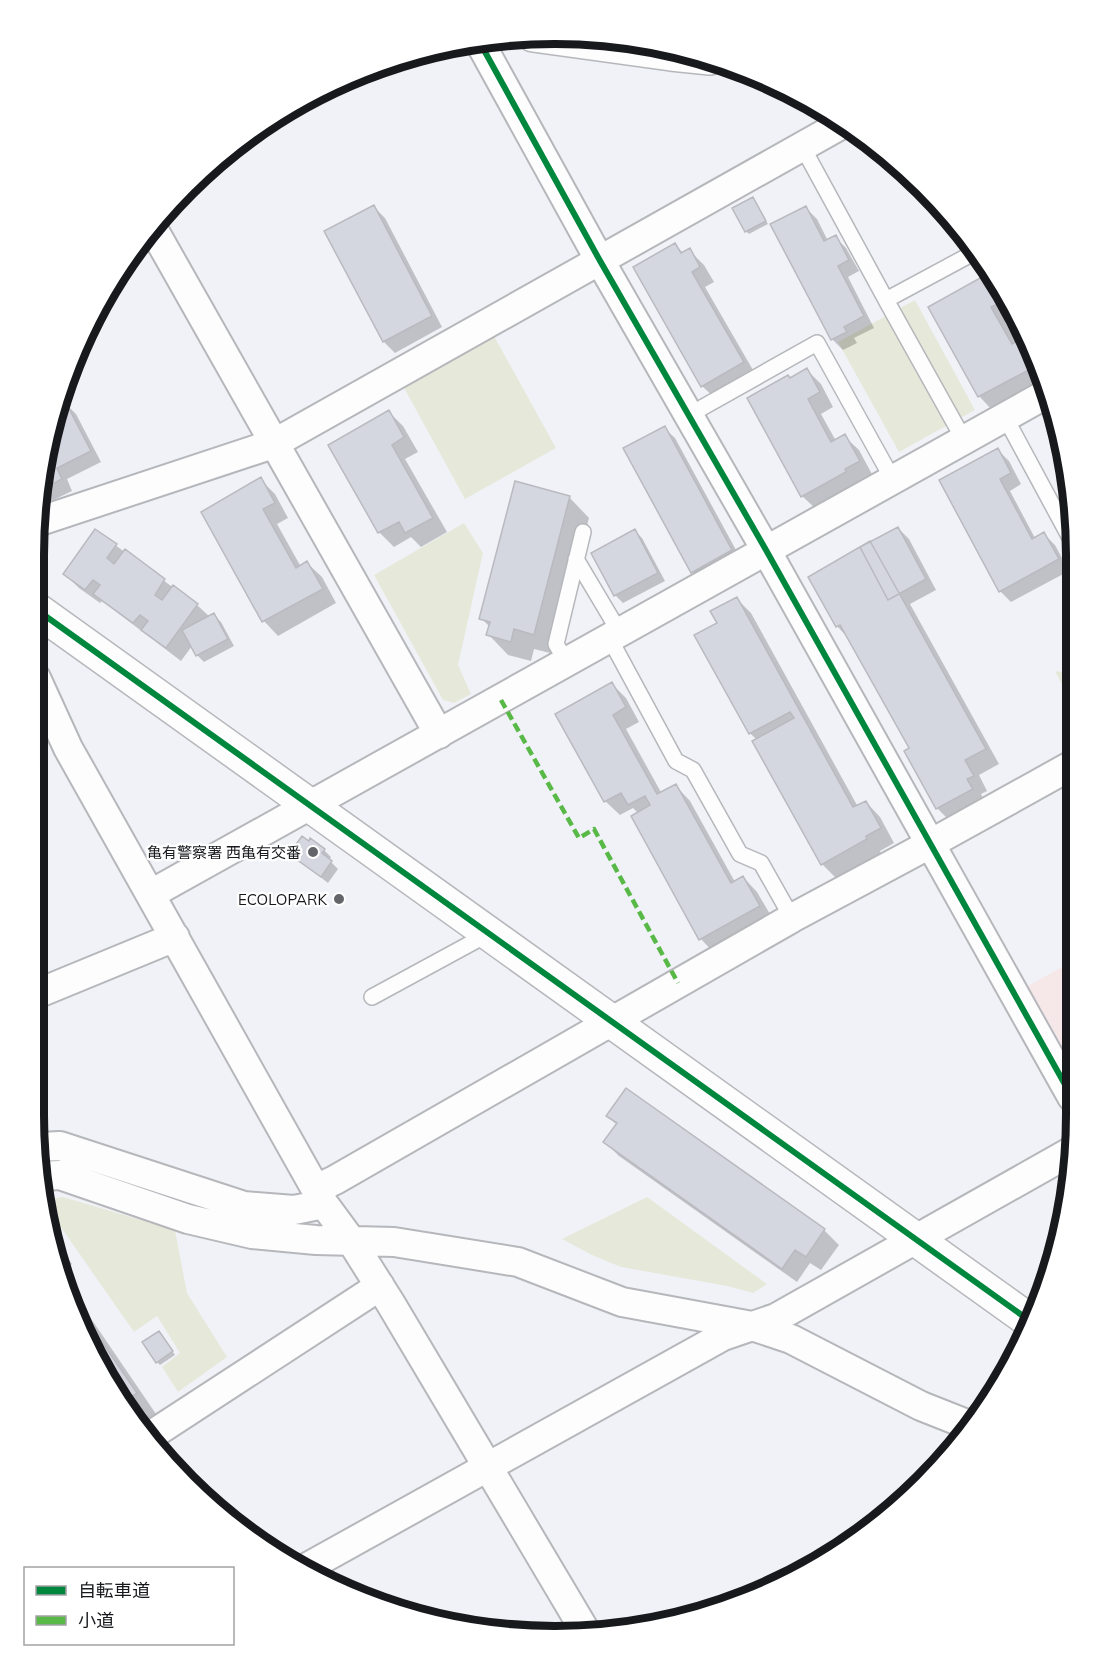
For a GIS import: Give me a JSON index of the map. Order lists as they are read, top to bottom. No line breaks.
{"places":["亀有警察署 西亀有交番","ECOLOPARK"],"legend":["自転車道","小道"]}
